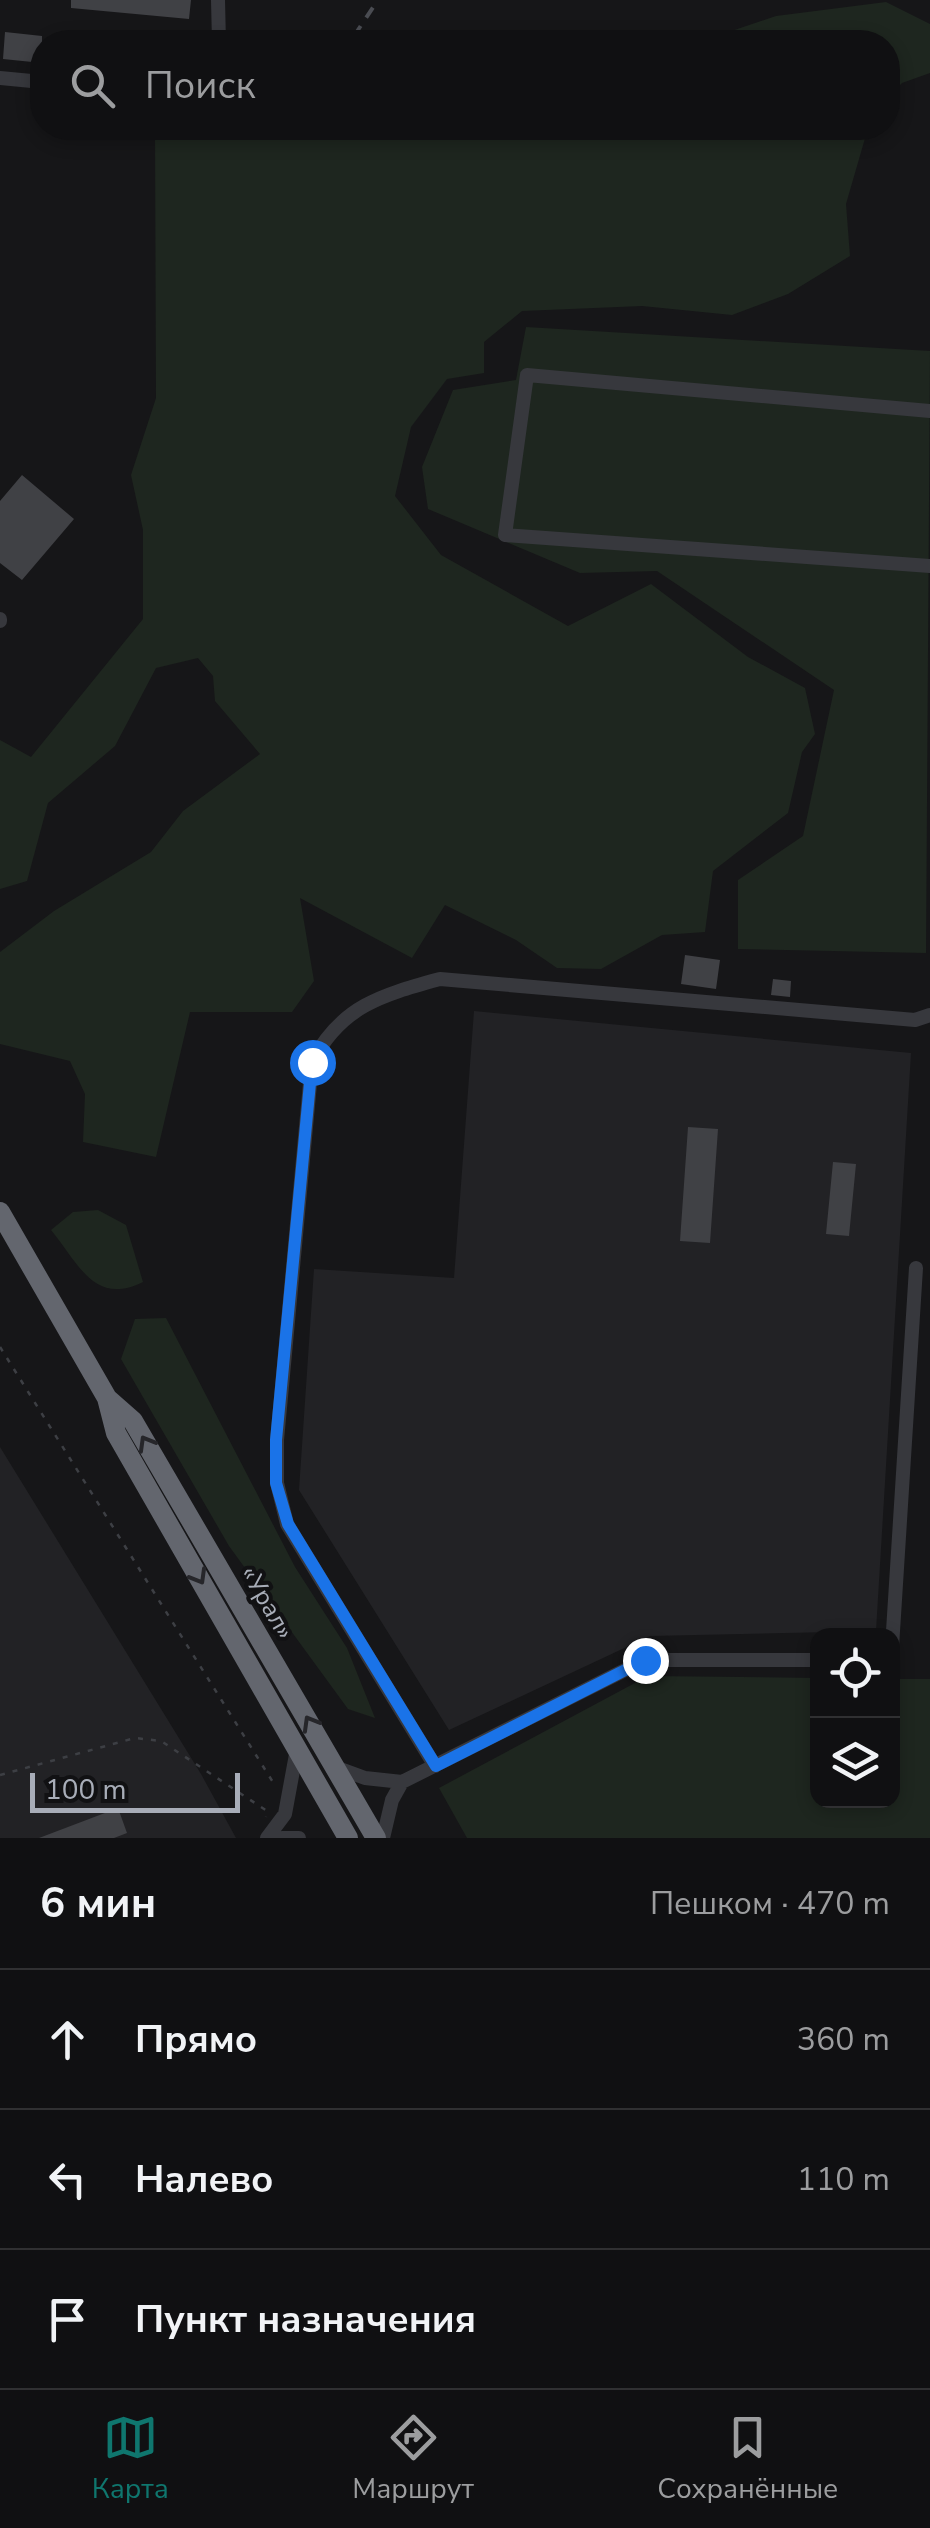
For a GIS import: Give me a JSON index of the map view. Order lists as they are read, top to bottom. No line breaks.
{"streets":{"highway":["«Урал»"]},"scale_bar":"100 m","page":{"search":"Поиск","scale":"100 m","heading":["6 мин","Пешком · 470 m"],"list":[["Прямо","360 m"],["Налево","110 m"],"Пункт назначения"],"nav":["Карта","Маршрут","Сохранённые"]}}
